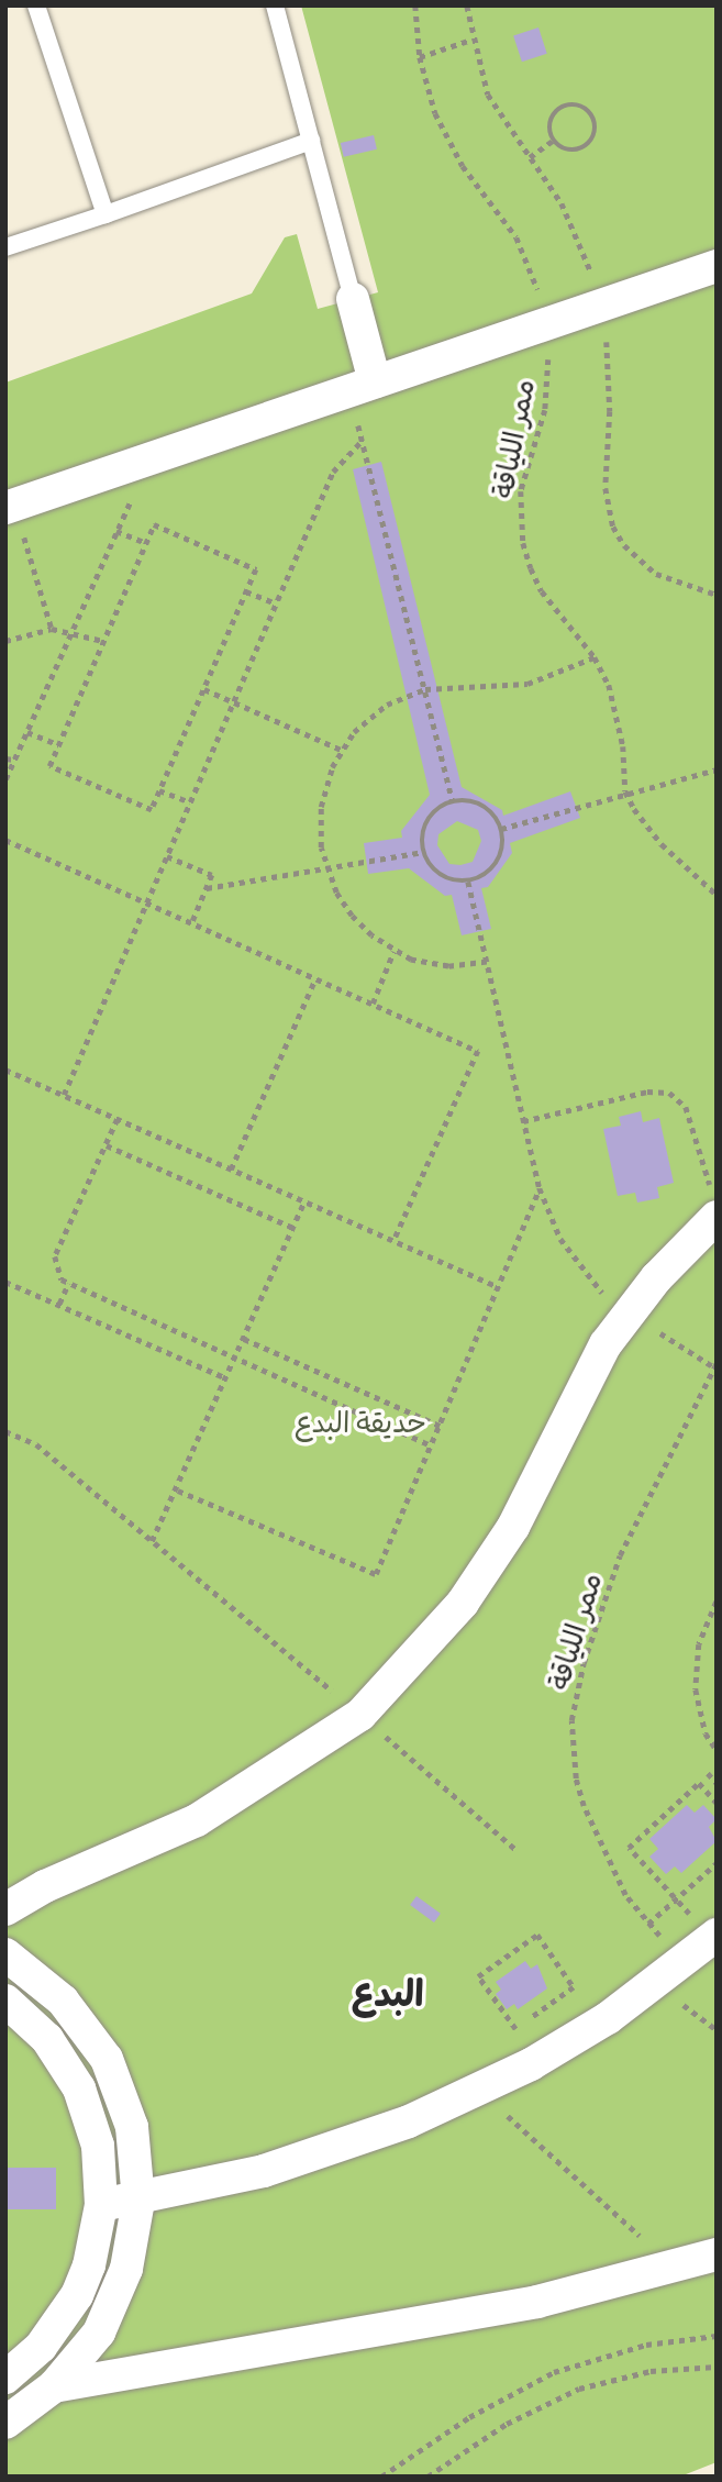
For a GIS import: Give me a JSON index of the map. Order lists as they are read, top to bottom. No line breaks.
{"streets":{"path":["ممر اللياقة"]},"districts":["البدع"],"parks":["حديقة البدع"]}
